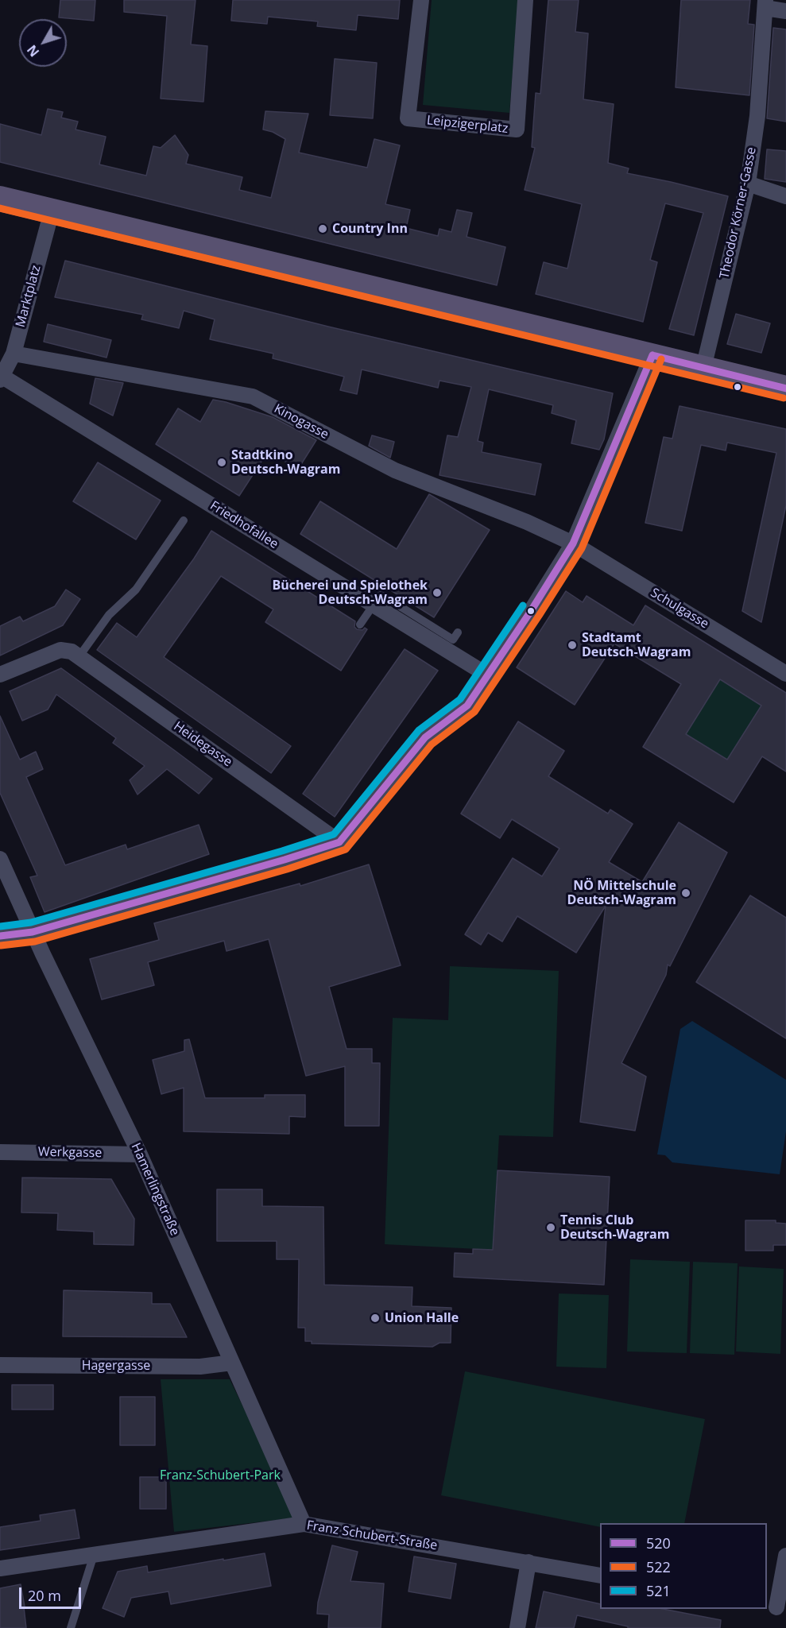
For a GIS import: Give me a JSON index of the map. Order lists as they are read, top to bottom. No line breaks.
{"streets":{"street":["Leipzigerplatz","Theodor Körner-Gasse","Marktplatz","Kinogasse","Friedhofallee","Schulgasse","Heidegasse","Werkgasse","Hamerlingstraße","Hagergasse","Franz Schubert-Straße"]},"crossings":[["Marktplatz","Kinogasse"],["Marktplatz","Friedhofallee"],["Kinogasse","Schulgasse"],["Werkgasse","Hamerlingstraße"],["Hamerlingstraße","Hagergasse"],["Hamerlingstraße","Franz Schubert-Straße"]],"parks":["Franz-Schubert-Park"],"places":["Country Inn","Stadtkino Deutsch-Wagram","Bücherei und Spielothek Deutsch-Wagram","Stadtamt Deutsch-Wagram","NÖ Mittelschule Deutsch-Wagram","Tennis Club Deutsch-Wagram","Union Halle"],"lines":["transit line 522","transit line 520","transit line 521"],"legend":["520","522","521"],"scale_bar":"20 m","north":"bottom left"}
